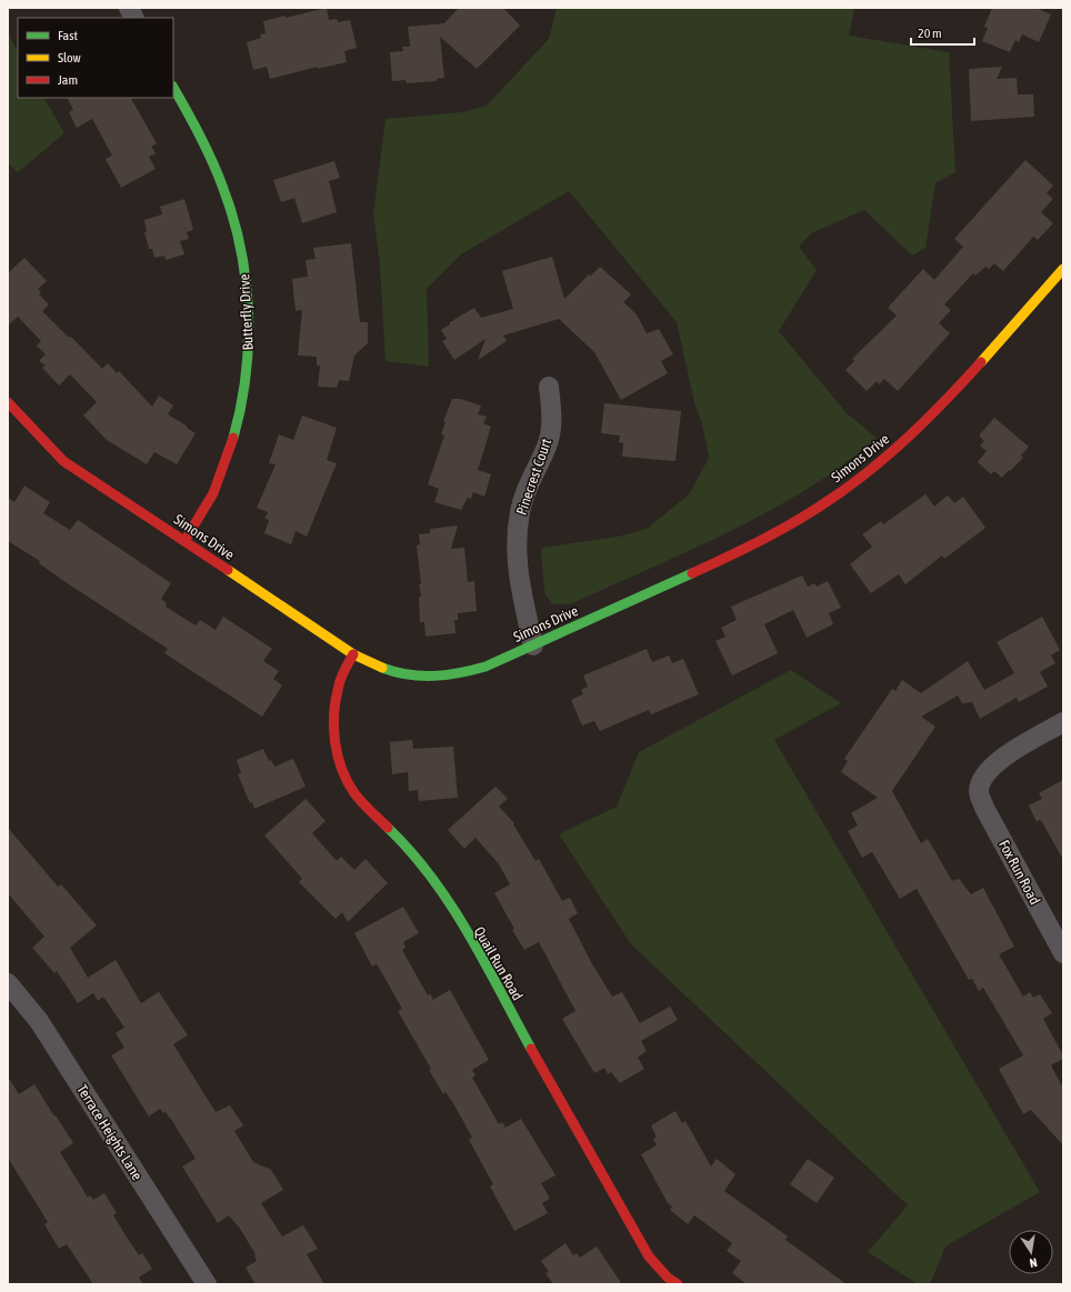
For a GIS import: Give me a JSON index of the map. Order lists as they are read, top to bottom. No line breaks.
{"streets":{"street":["Butterfly Drive","Simons Drive","Pinecrest Court","Fox Run Road","Quail Run Road","Terrace Heights Lane"]},"crossings":[["Butterfly Drive","Simons Drive"],["Simons Drive","Pinecrest Court"],["Simons Drive","Quail Run Road"]],"legend":["Fast","Slow","Jam"],"scale_bar":"20 m","north":"bottom"}
